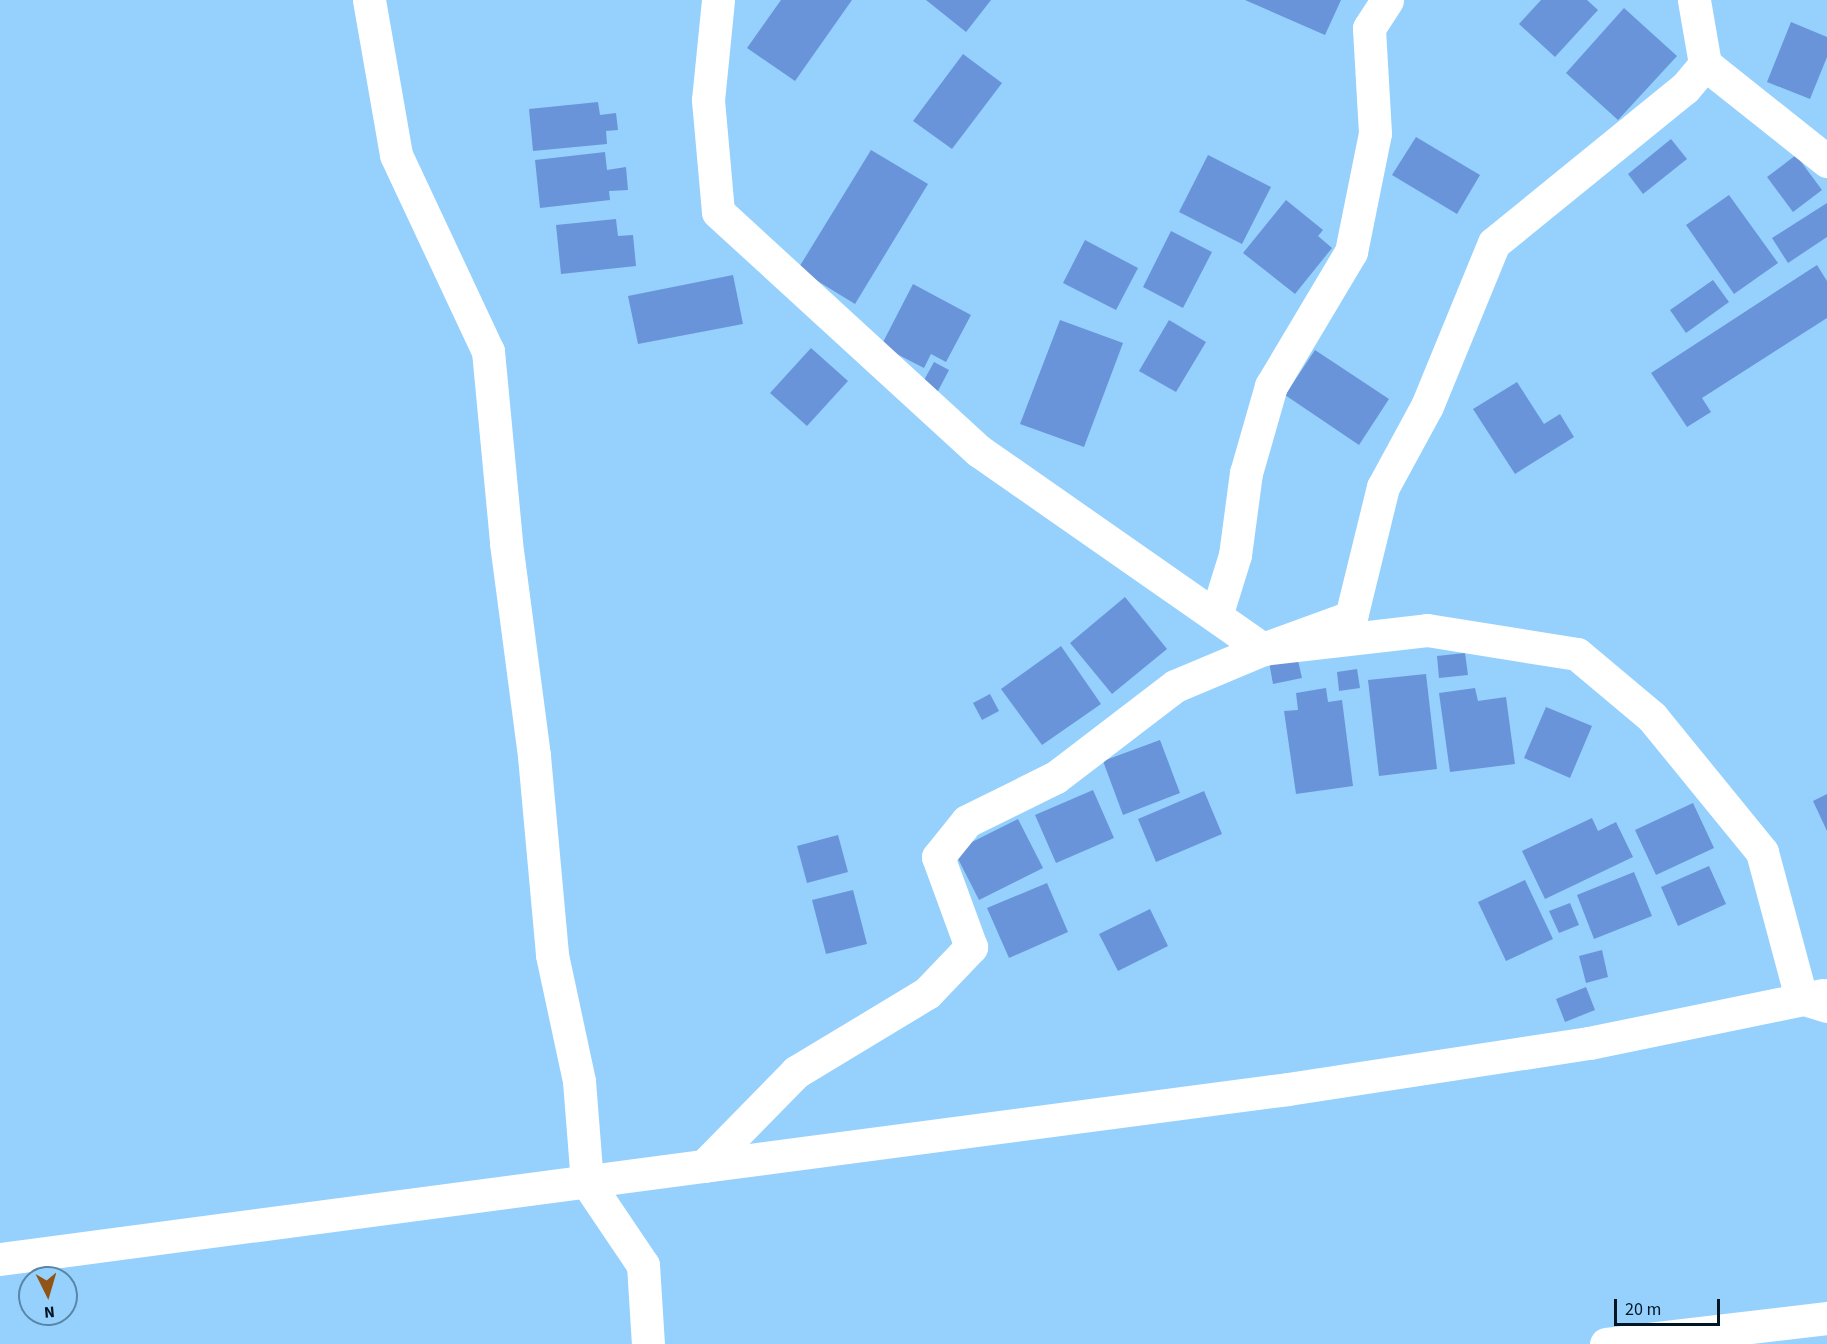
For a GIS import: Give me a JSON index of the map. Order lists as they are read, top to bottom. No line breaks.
{"scale_bar":"20 m","north":"bottom"}
